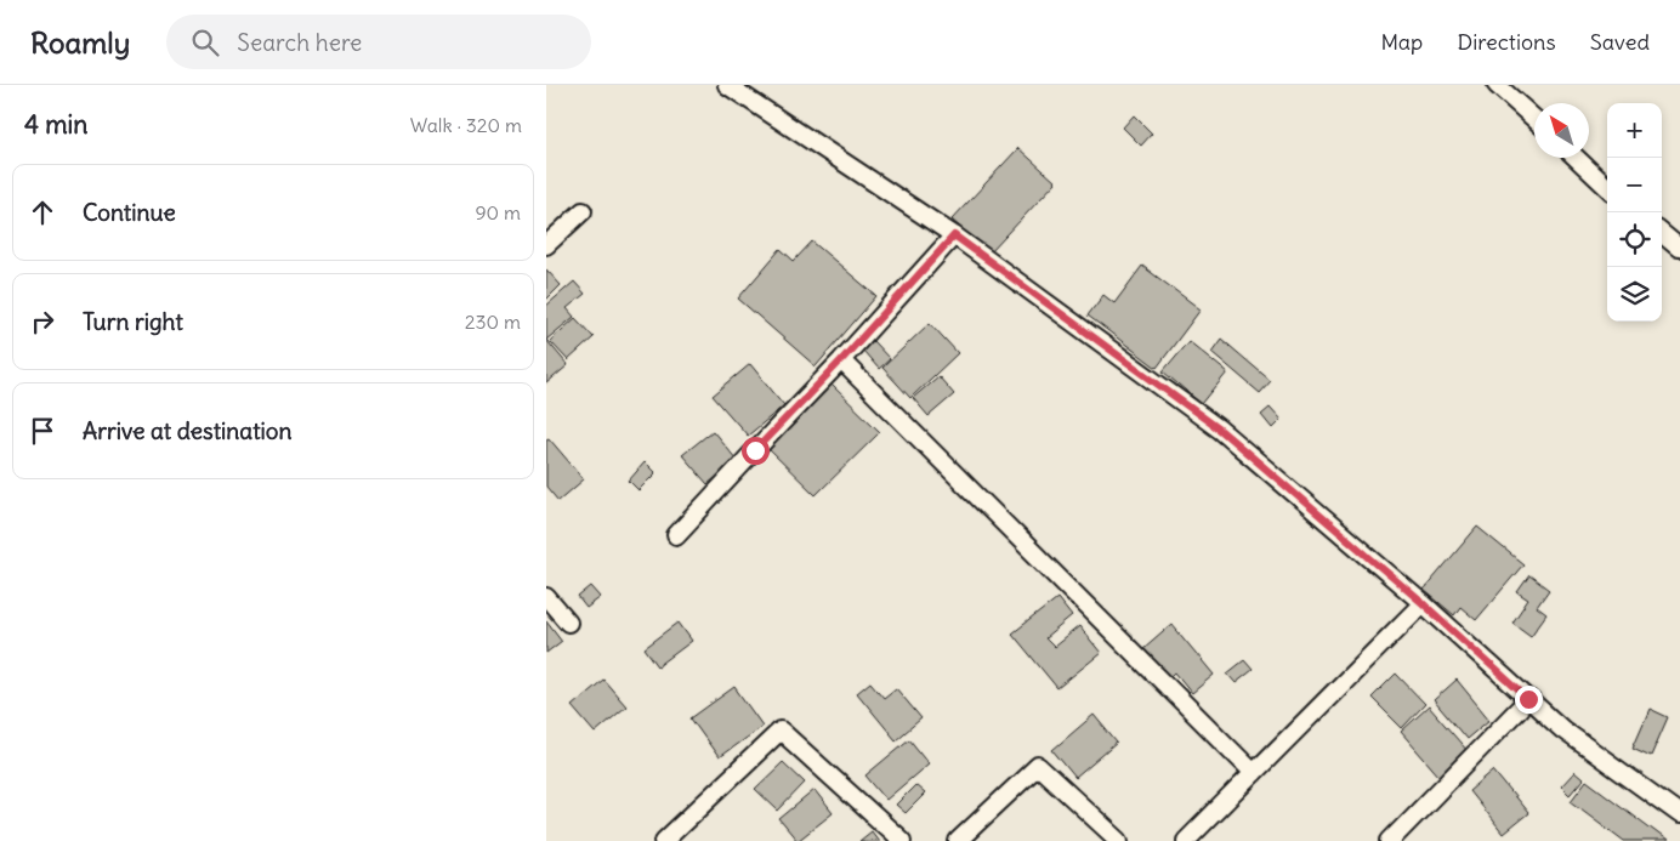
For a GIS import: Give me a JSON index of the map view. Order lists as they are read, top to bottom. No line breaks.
{"north":"top left","page":{"header":"Roamly","search":"Search here","nav":["Map","Directions","Saved"],"heading":["4 min","Walk · 320 m"],"map_buttons":["+","−"],"list":[["Continue","90 m"],["Turn right","230 m"],"Arrive at destination"]}}
